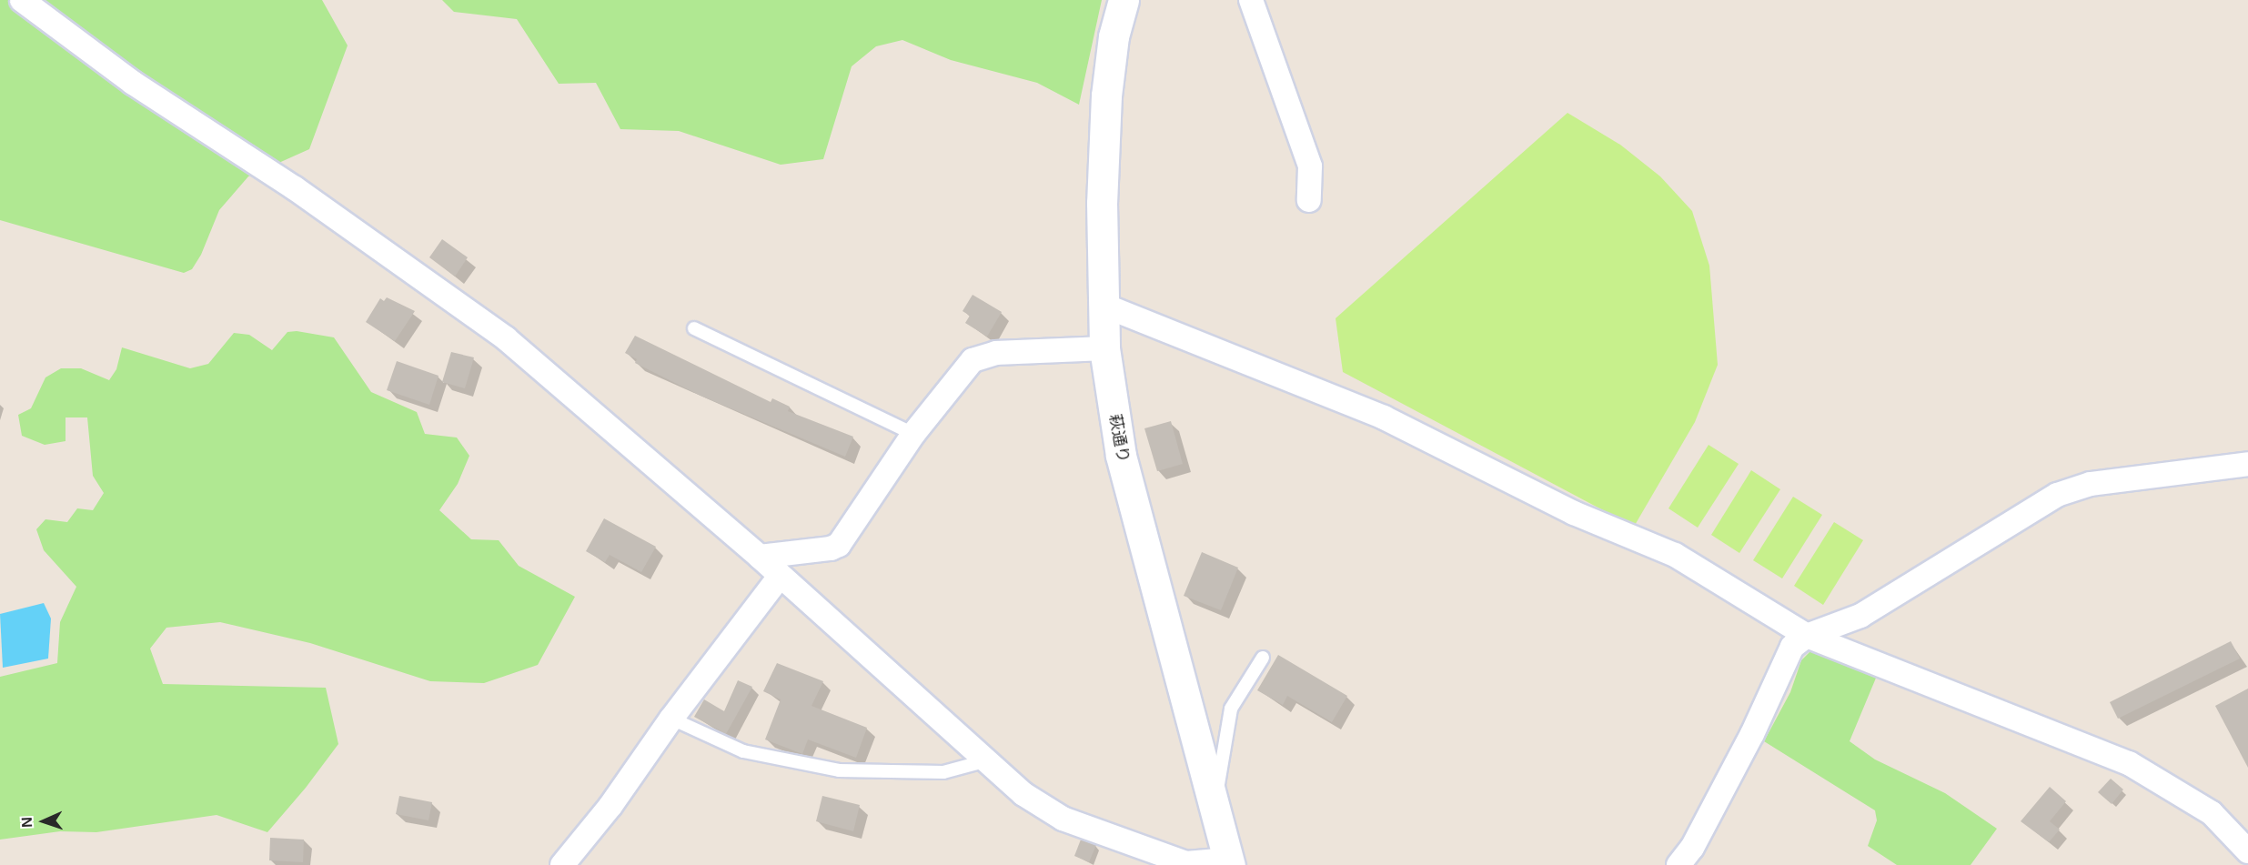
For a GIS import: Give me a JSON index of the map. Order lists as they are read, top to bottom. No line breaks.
{"streets":{"street":["萩通り"]},"north":"left"}
